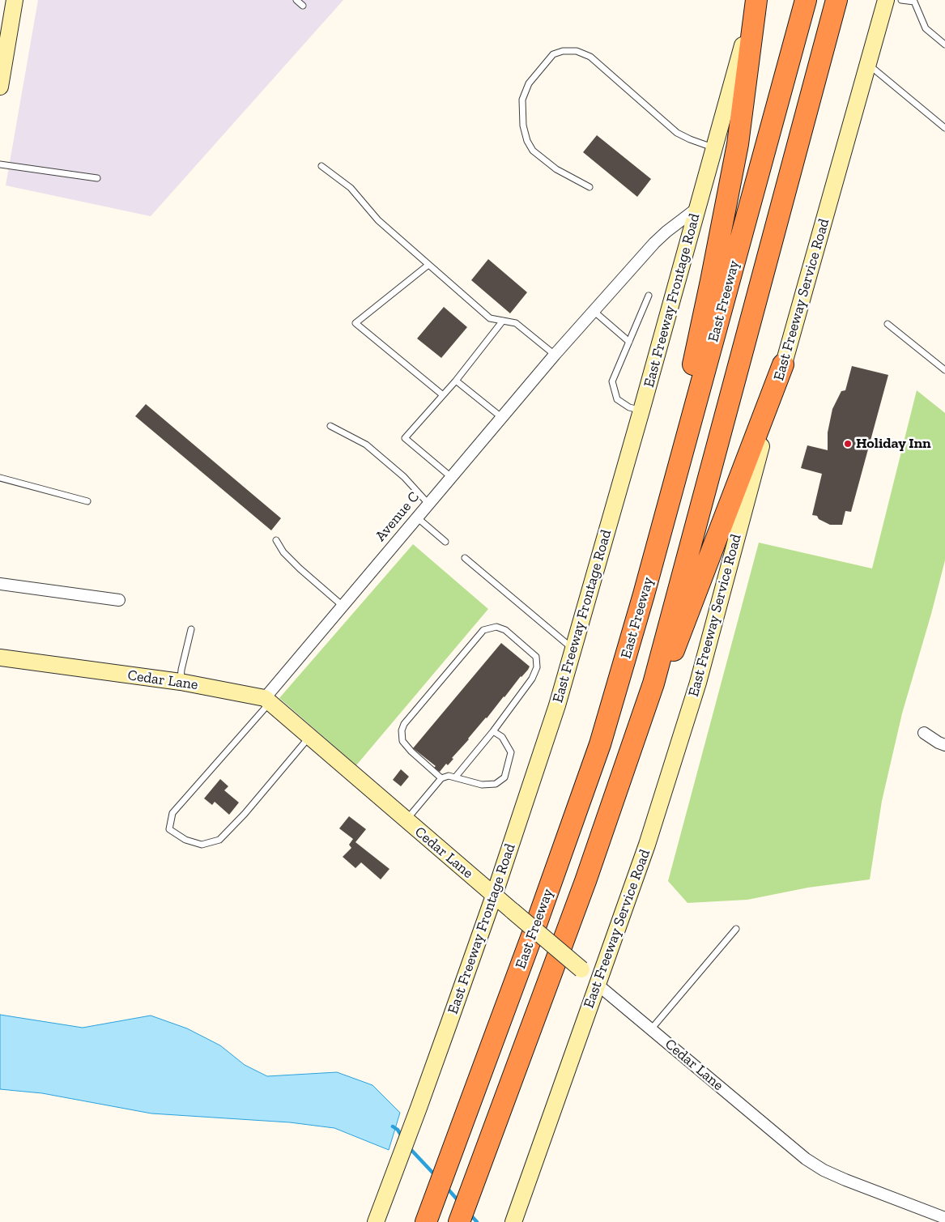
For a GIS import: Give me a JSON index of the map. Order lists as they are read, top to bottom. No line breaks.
{"streets":{"highway":["East Freeway"],"main road":["East Freeway Service Road","East Freeway Frontage Road","Cedar Lane"],"street":["Avenue C"]},"crossings":[["East Freeway Service Road","Cedar Lane"],["East Freeway Frontage Road","Avenue C"],["East Freeway Frontage Road","Cedar Lane"],["Avenue C","Cedar Lane"]],"places":["Holiday Inn"]}
